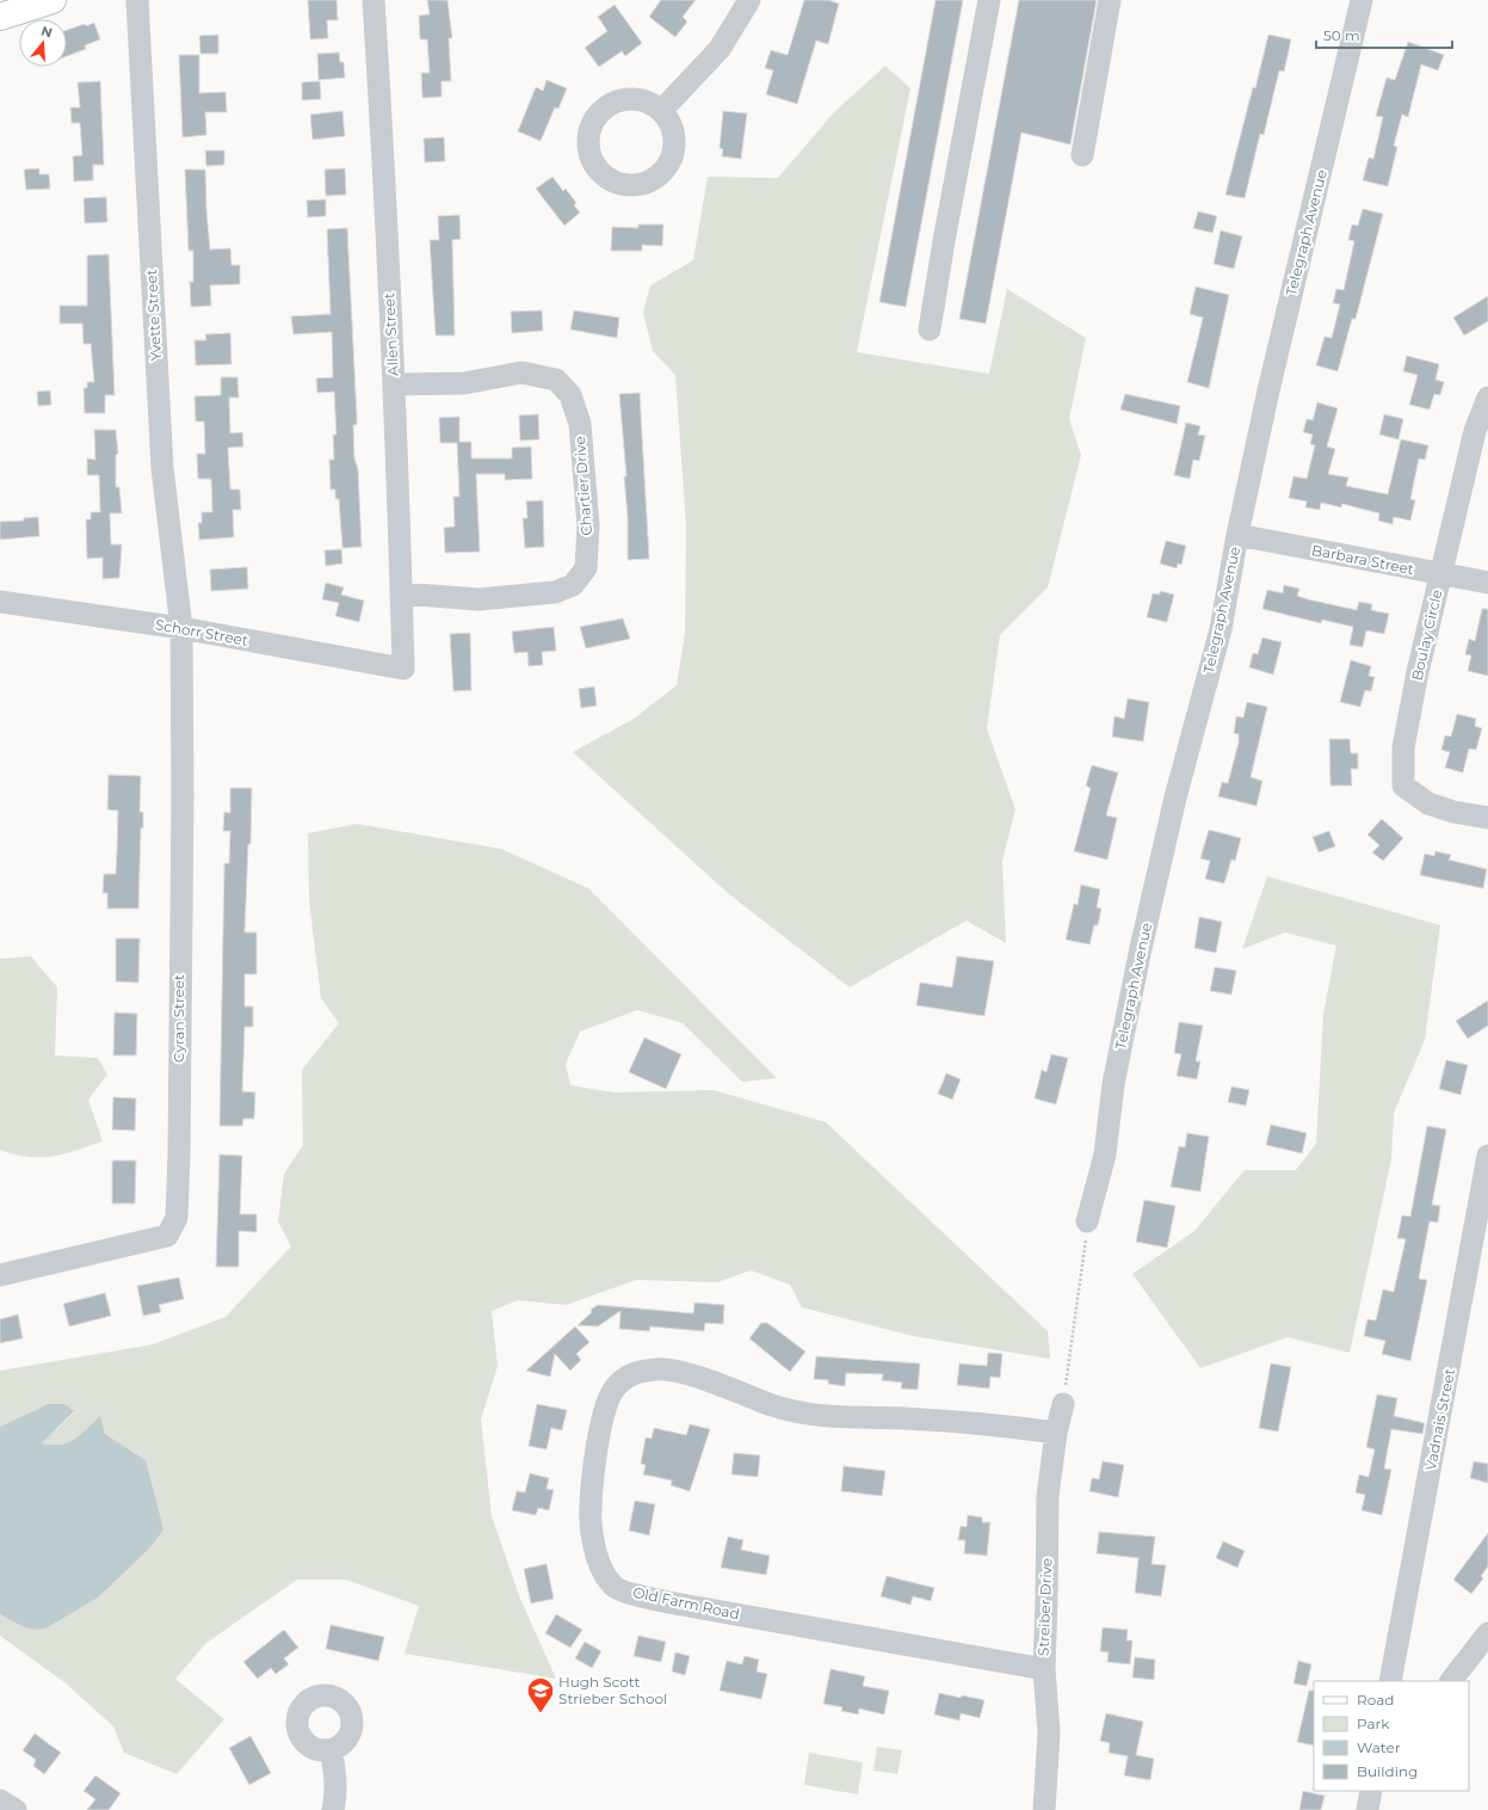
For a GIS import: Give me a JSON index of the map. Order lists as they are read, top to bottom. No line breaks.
{"streets":{"street":["Telegraph Avenue","Yvette Street","Allen Street","Chartier Drive","Barbara Street","Schorr Street","Boulay Circle","Cyran Street","Vadnais Street","Old Farm Road","Streiber Drive"]},"crossings":[["Telegraph Avenue","Barbara Street"],["Yvette Street","Schorr Street"],["Yvette Street","Cyran Street"],["Allen Street","Chartier Drive"],["Allen Street","Schorr Street"],["Barbara Street","Boulay Circle"],["Schorr Street","Cyran Street"],["Old Farm Road","Streiber Drive"]],"places":{"school or university":["Hugh Scott Strieber School"]},"legend":["Road","Park","Water","Building"],"scale_bar":"50 m","north":"top"}
